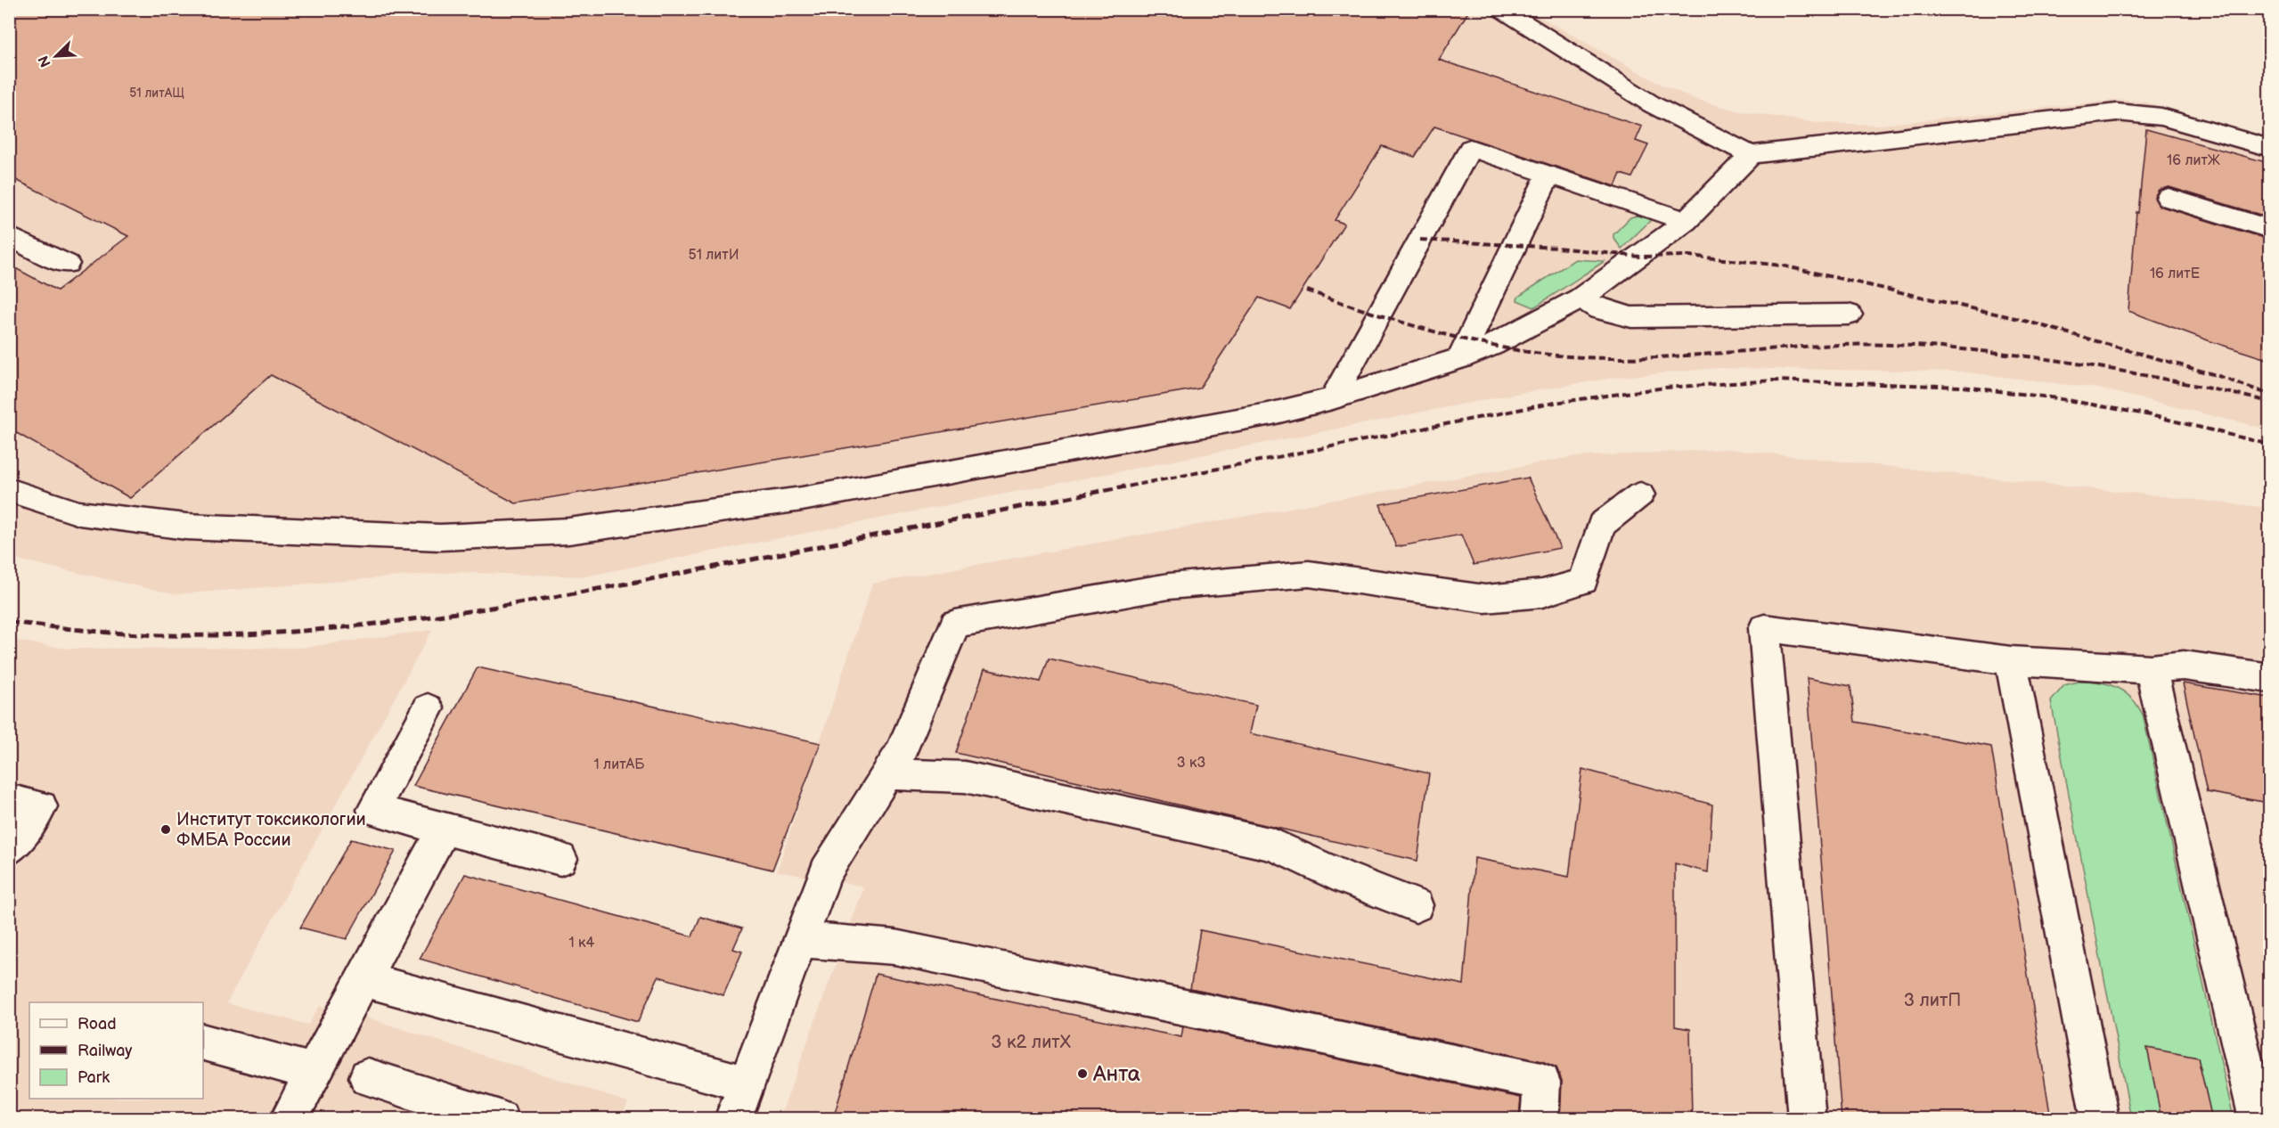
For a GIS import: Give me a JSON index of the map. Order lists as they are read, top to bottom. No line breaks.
{"places":["Институт токсикологии ФМБА России","Анта"],"house_numbers":["51 литАЩ","16 литЖ","51 литИ","16 литЕ","3 к3","1 литАБ","1 к4","3 литП","3 к2 литХ"],"legend":["Road","Railway","Park"],"north":"bottom left"}
